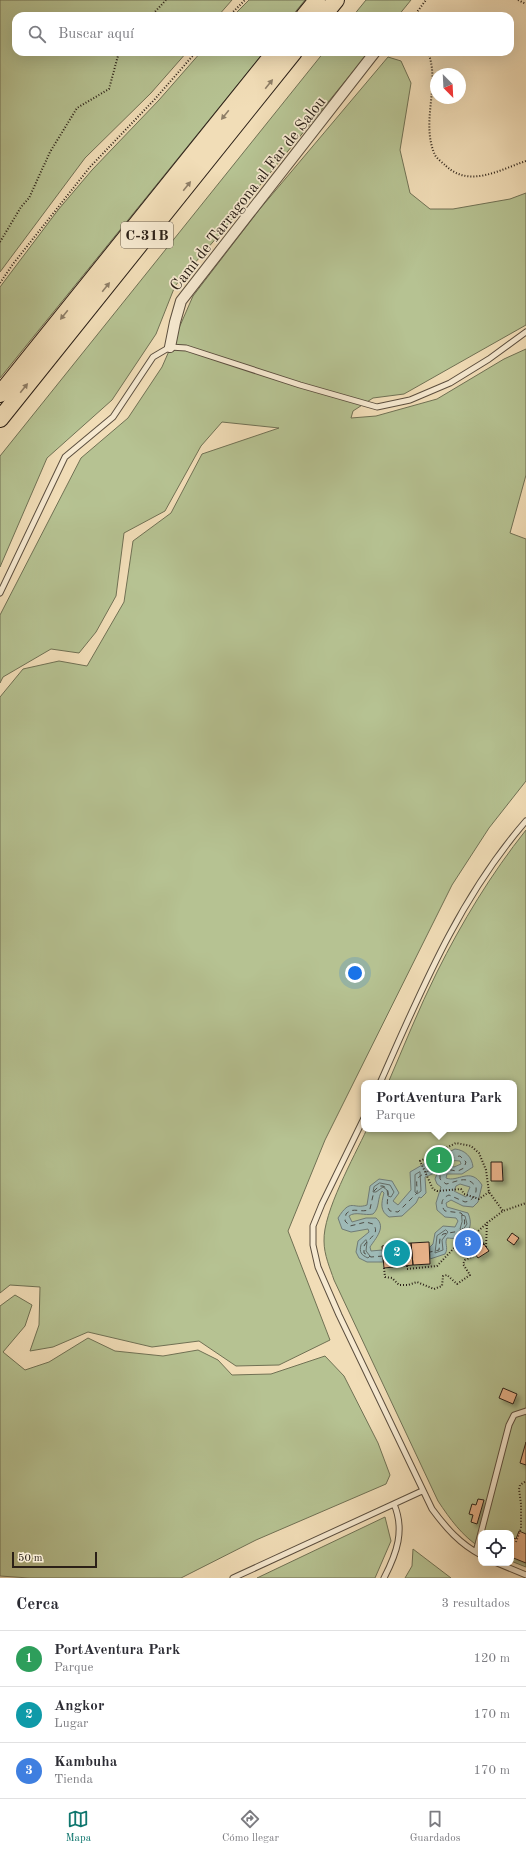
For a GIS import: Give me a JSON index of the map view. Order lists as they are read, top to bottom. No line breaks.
{"streets":{"highway":["C-31B"],"street":["Camí de Tarragona al Far de Salou"]},"scale_bar":"50 m","north":"bottom right","page":{"search":"Buscar aquí","popup":["PortAventura Park","Parque"],"pins":["1","3","2"],"scale":"50 m","heading":["Cerca","3 resultados"],"list":[{"mark":"1","name":"PortAventura Park","note":"Parque","value":"120 m"},{"mark":"2","name":"Angkor","note":"Lugar","value":"170 m"},{"mark":"3","name":"Kambuha","note":"Tienda","value":"170 m"}],"nav":["Mapa","Cómo llegar","Guardados"]}}
